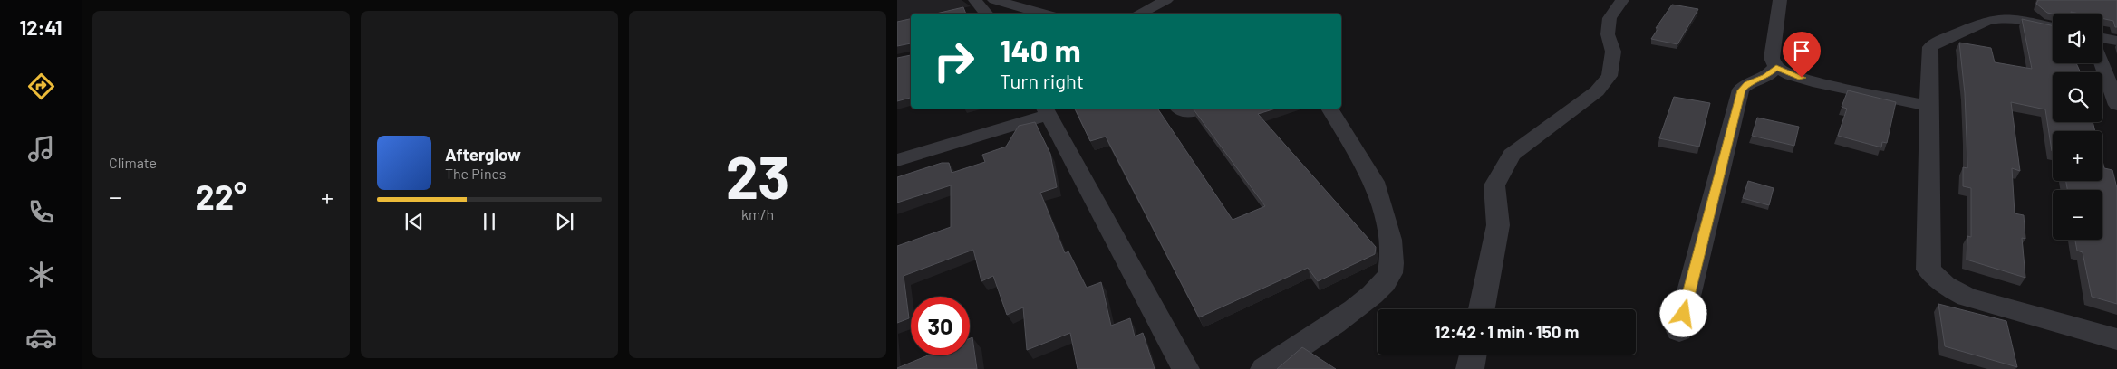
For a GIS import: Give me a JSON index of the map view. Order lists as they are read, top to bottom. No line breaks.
{"page":{"tabs":"12:41","tile":["Climate",["23","km/h"]],"map_buttons":["+","−"],"turn":["140 m","Turn right"],"song":["Afterglow","The Pines"],"heat":["−","22°","+"],"limit":"30","trip":"12:42 · 1 min · 150 m"}}
